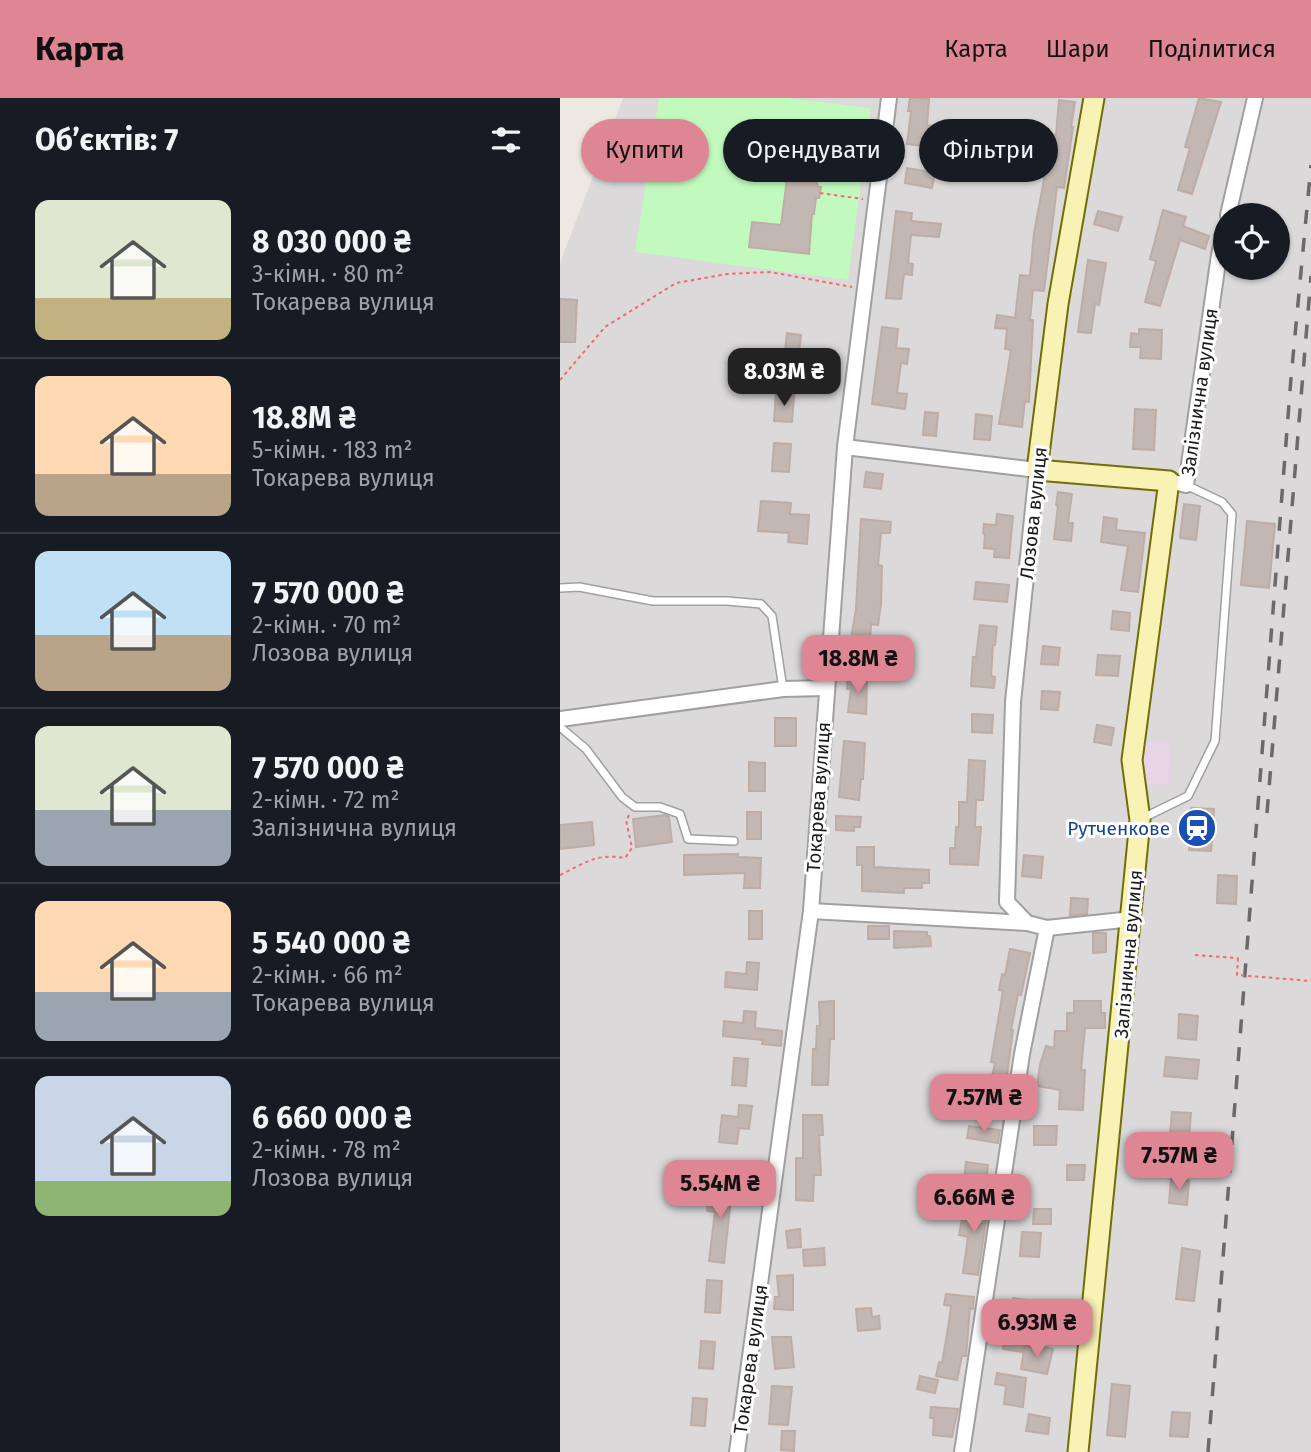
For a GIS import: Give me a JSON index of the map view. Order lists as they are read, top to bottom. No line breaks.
{"streets":{"main road":["Залізнична вулиця","Лозова вулиця"],"street":["Токарева вулиця"]},"places":{"station":["Рутченкове"]},"page":{"header":"Карта","nav":["Карта","Шари","Поділитися"],"heading":"Об’єктів: 7","chip":["Купити","Орендувати","Фільтри"],"list":[{"name":"8 030 000 ₴","note":"3-кімн. · 80 m² · Токарева вулиця"},{"name":"18.8M ₴","note":"5-кімн. · 183 m² · Токарева вулиця"},{"name":"7 570 000 ₴","note":"2-кімн. · 70 m² · Лозова вулиця"},{"name":"7 570 000 ₴","note":"2-кімн. · 72 m² · Залізнична вулиця"},{"name":"5 540 000 ₴","note":"2-кімн. · 66 m² · Токарева вулиця"},{"name":"6 660 000 ₴","note":"2-кімн. · 78 m² · Лозова вулиця"}],"price":["8.03M ₴","18.8M ₴","7.57M ₴","7.57M ₴","5.54M ₴","6.66M ₴","6.93M ₴"]}}
